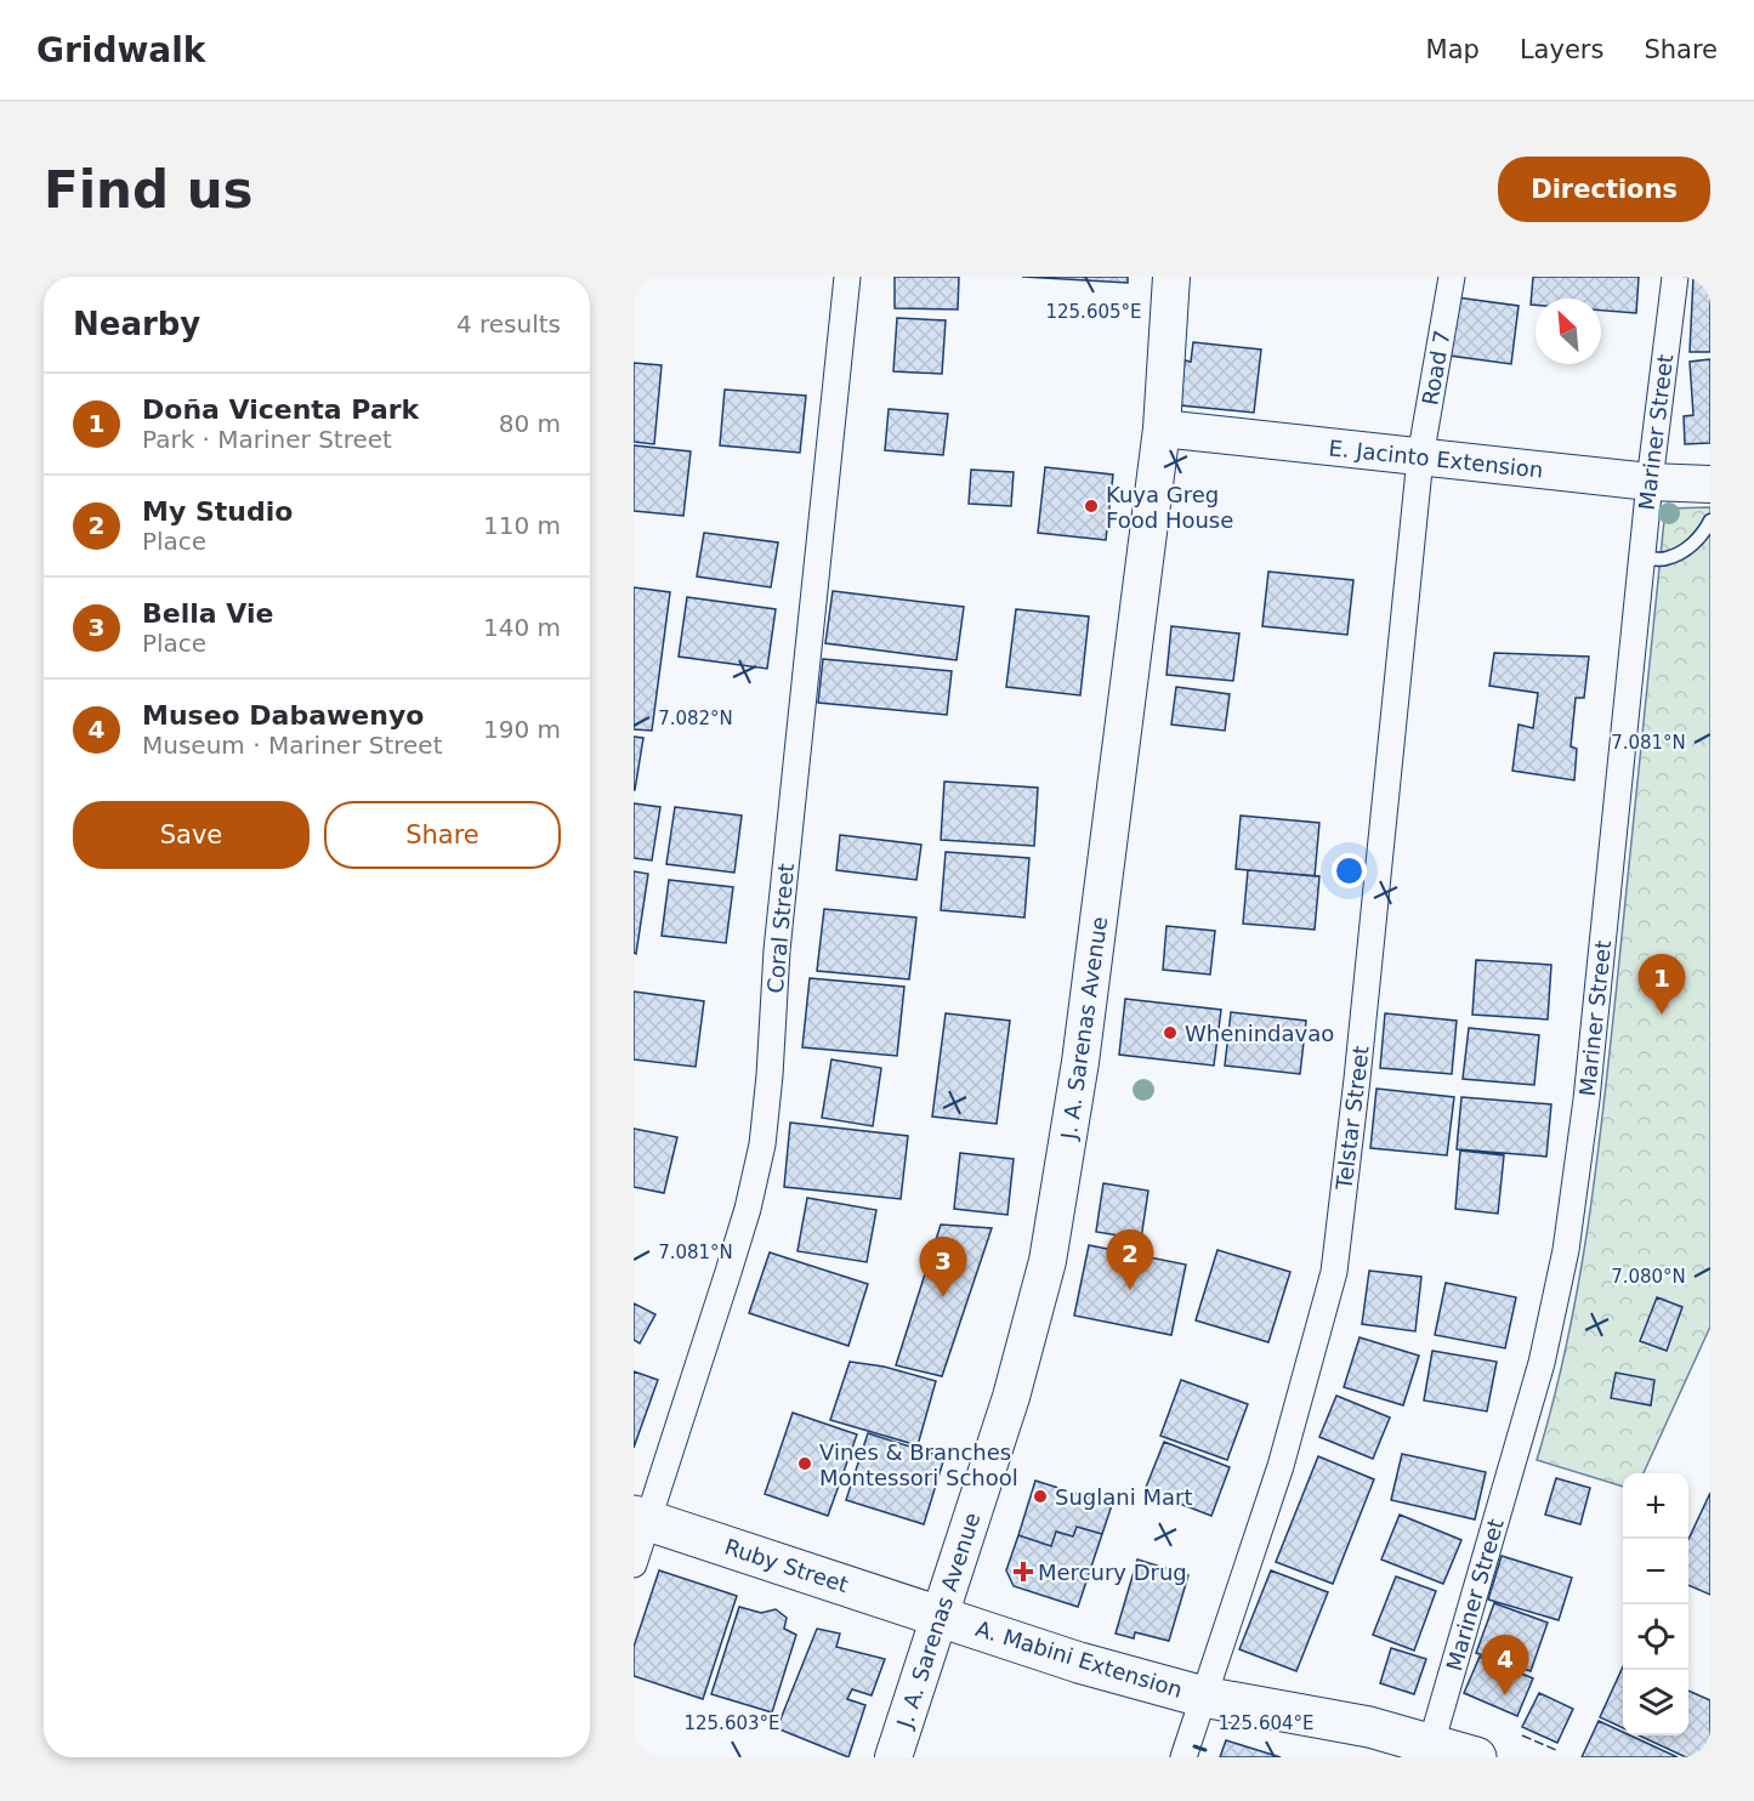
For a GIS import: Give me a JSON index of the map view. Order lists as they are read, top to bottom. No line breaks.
{"streets":{"main road":["E. Jacinto Extension","J. A. Sarenas Avenue","Ruby Street","A. Mabini Extension"],"street":["Road 7","Mariner Street","Coral Street","Telstar Street"]},"crossings":[["Road 7","E. Jacinto Extension"],["Road 7","Telstar Street"],["Mariner Street","E. Jacinto Extension"],["Mariner Street","A. Mabini Extension"],["E. Jacinto Extension","J. A. Sarenas Avenue"],["E. Jacinto Extension","Telstar Street"],["Coral Street","Ruby Street"],["J. A. Sarenas Avenue","Ruby Street"],["J. A. Sarenas Avenue","A. Mabini Extension"],["Telstar Street","A. Mabini Extension"],["Ruby Street","A. Mabini Extension"]],"places":{"other":["Kuya Greg Food House","Whenindavao","Vines & Branches Montessori School","Suglani Mart"],"health":["Mercury Drug"]},"north":"top left","page":{"header":"Gridwalk","nav":["Map","Layers","Share"],"buttons":["Directions",["Save","Share"]],"title":"Find us","heading":["Nearby","4 results"],"list":[{"mark":"1","name":"Doña Vicenta Park","note":"Park · Mariner Street","value":"80 m"},{"mark":"2","name":"My Studio","note":"Place","value":"110 m"},{"mark":"3","name":"Bella Vie","note":"Place","value":"140 m"},{"mark":"4","name":"Museo Dabawenyo","note":"Museum · Mariner Street","value":"190 m"}],"pins":["1","2","3","4"],"map_buttons":["+","−"]},"coordinates":["125.605°E","7.082°N","7.081°N","7.080°N","125.603°E","125.604°E"]}
